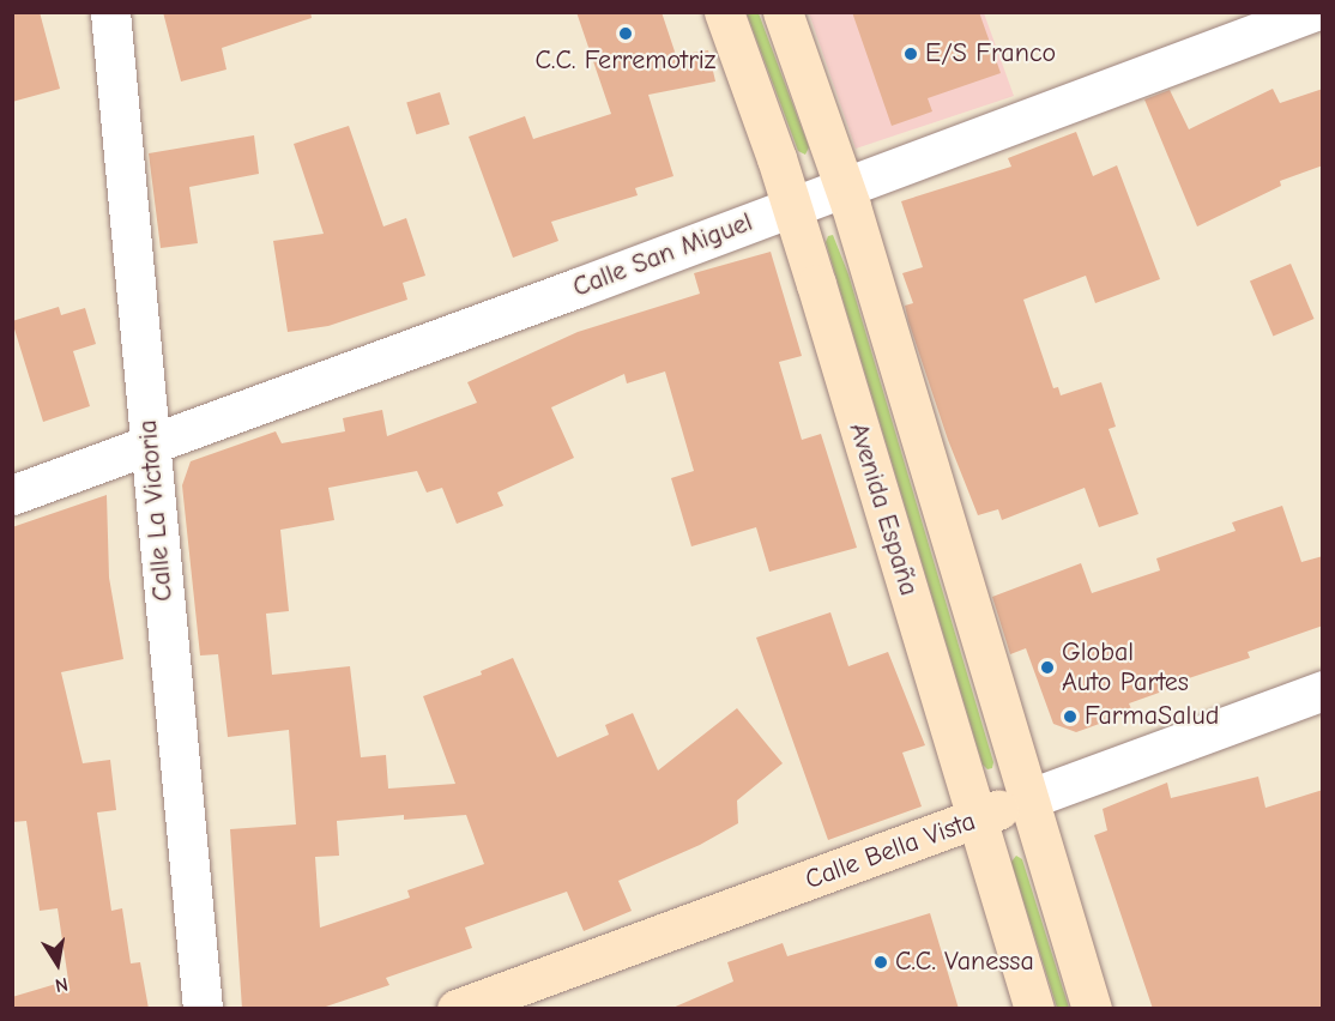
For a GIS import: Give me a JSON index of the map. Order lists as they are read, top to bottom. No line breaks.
{"streets":{"main road":["Avenida España","Calle Bella Vista"],"street":["Calle San Miguel","Calle La Victoria"]},"crossings":[["Calle San Miguel","Avenida España"],["Calle San Miguel","Calle La Victoria"],["Avenida España","Calle Bella Vista"]],"places":["C.C. Ferremotriz","E/S Franco","Global Auto Partes","FarmaSalud","C.C. Vanessa"],"north":"bottom"}
